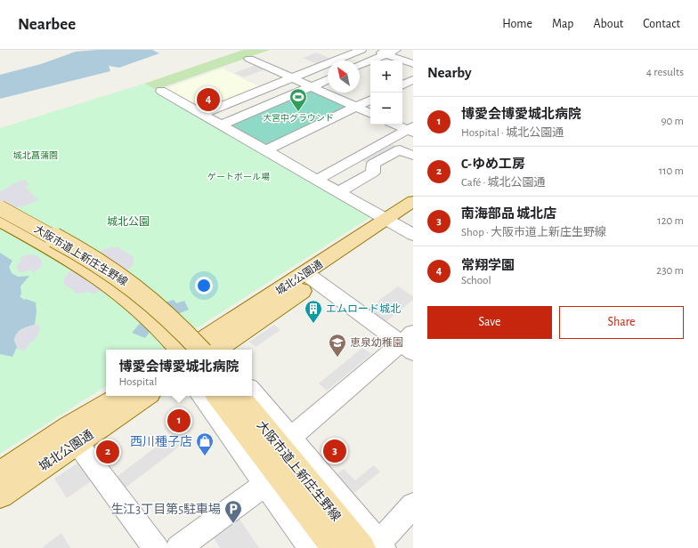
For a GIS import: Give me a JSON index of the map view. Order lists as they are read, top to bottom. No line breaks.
{"streets":{"main road":["大阪市道上新庄生野線","城北公園通"]},"crossings":[["大阪市道上新庄生野線","城北公園通"]],"parks":["城北菖蒲園","ゲートボール場","城北公園"],"places":{"sports":["大宮中グラウンド"],"building":["エムロード城北"],"school or university":["恵泉幼稚園"],"shop":["西川種子店"],"parking":["生江3丁目第5駐車場"]},"north":"top left","page":{"header":"Nearbee","nav":["Home","Map","About","Contact"],"heading":["Nearby","4 results"],"map_buttons":["+","−"],"pins":["4","1","3","2"],"list":[{"mark":"1","name":"博愛会博愛城北病院","note":"Hospital · 城北公園通","value":"90 m"},{"mark":"2","name":"C-ゆめ工房","note":"Café · 城北公園通","value":"110 m"},{"mark":"3","name":"南海部品 城北店","note":"Shop · 大阪市道上新庄生野線","value":"120 m"},{"mark":"4","name":"常翔学園","note":"School","value":"230 m"}],"buttons":["Save","Share"],"popup":["博愛会博愛城北病院","Hospital"]}}
